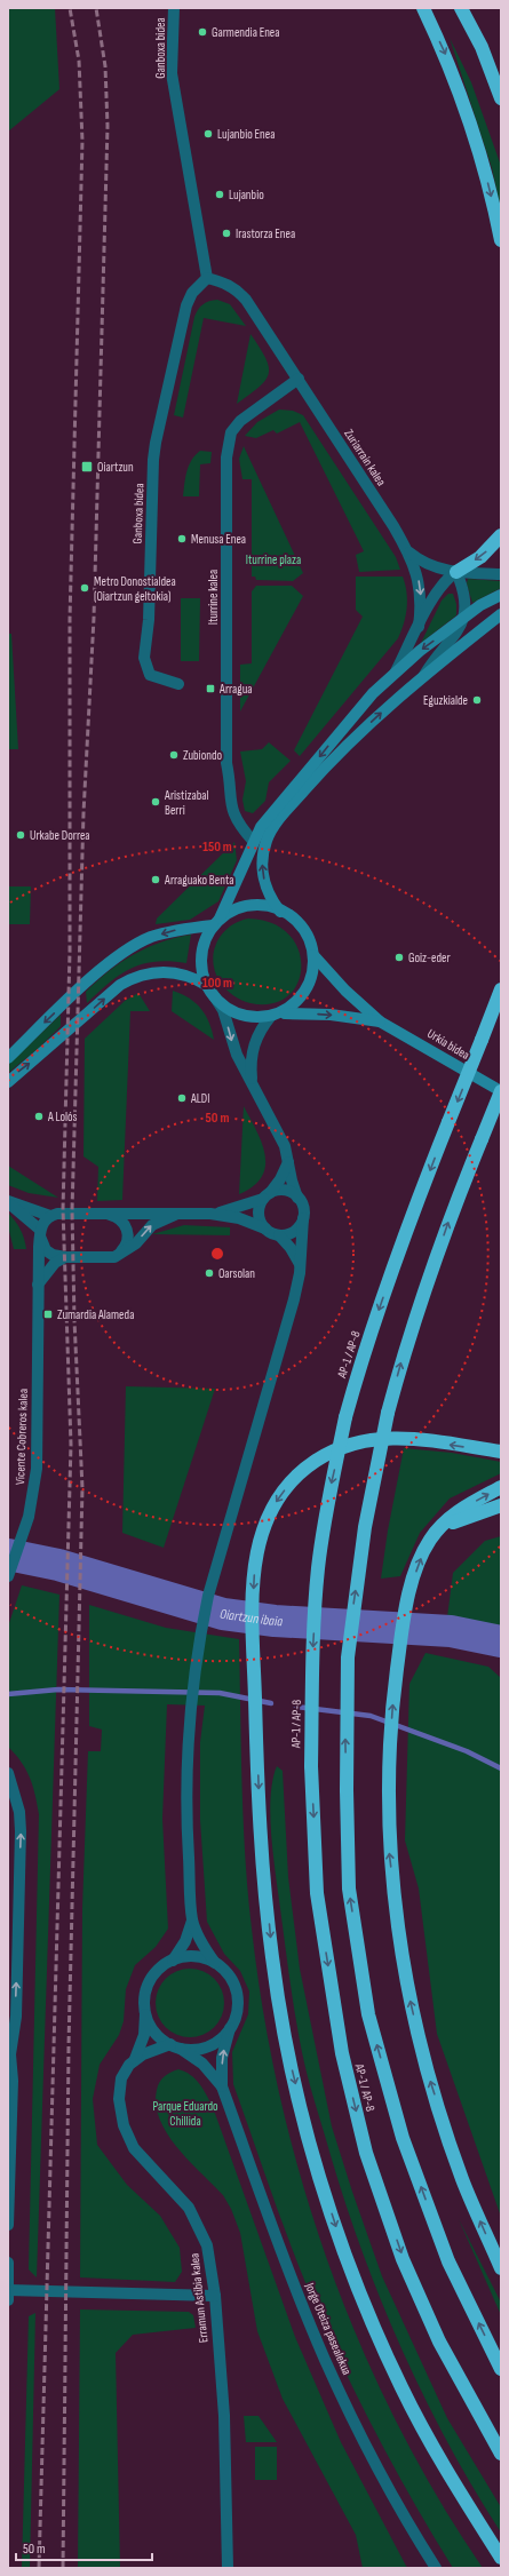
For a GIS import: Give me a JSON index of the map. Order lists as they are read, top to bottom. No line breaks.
{"streets":{"highway":["AP-1 / AP-8"],"main road":["Urkia bidea"],"street":["Ganboxa bidea","Zuriarrain kalea","Iturrine kalea","Vicente Cobreros kalea","Erramun Astibia kalea","Jorge Oteiza pasealekua"]},"crossings":[["Zuriarrain kalea","Iturrine kalea"],["Urkia bidea","AP-1 / AP-8"],["Erramun Astibia kalea","Jorge Oteiza pasealekua"]],"water":["Oiartzun ibaia"],"parks":["Iturrine plaza","Parque Eduardo Chillida"],"places":{"other":["Garmendia Enea","Lujanbio Enea","Lujanbio","Irastorza Enea","Menusa Enea","Metro Donostialdea (Oiartzun geltokia)","Eguzkialde","Zubiondo","Aristizabal Berri","Urkabe Dorrea","Arraguako Benta","Goiz-eder","ALDI","A Lolós","Oarsolan"],"transit":["Oiartzun","Arragua","Zumardia Alameda"]},"scale_bar":"50 m","rings":["150 m","100 m","50 m"]}
